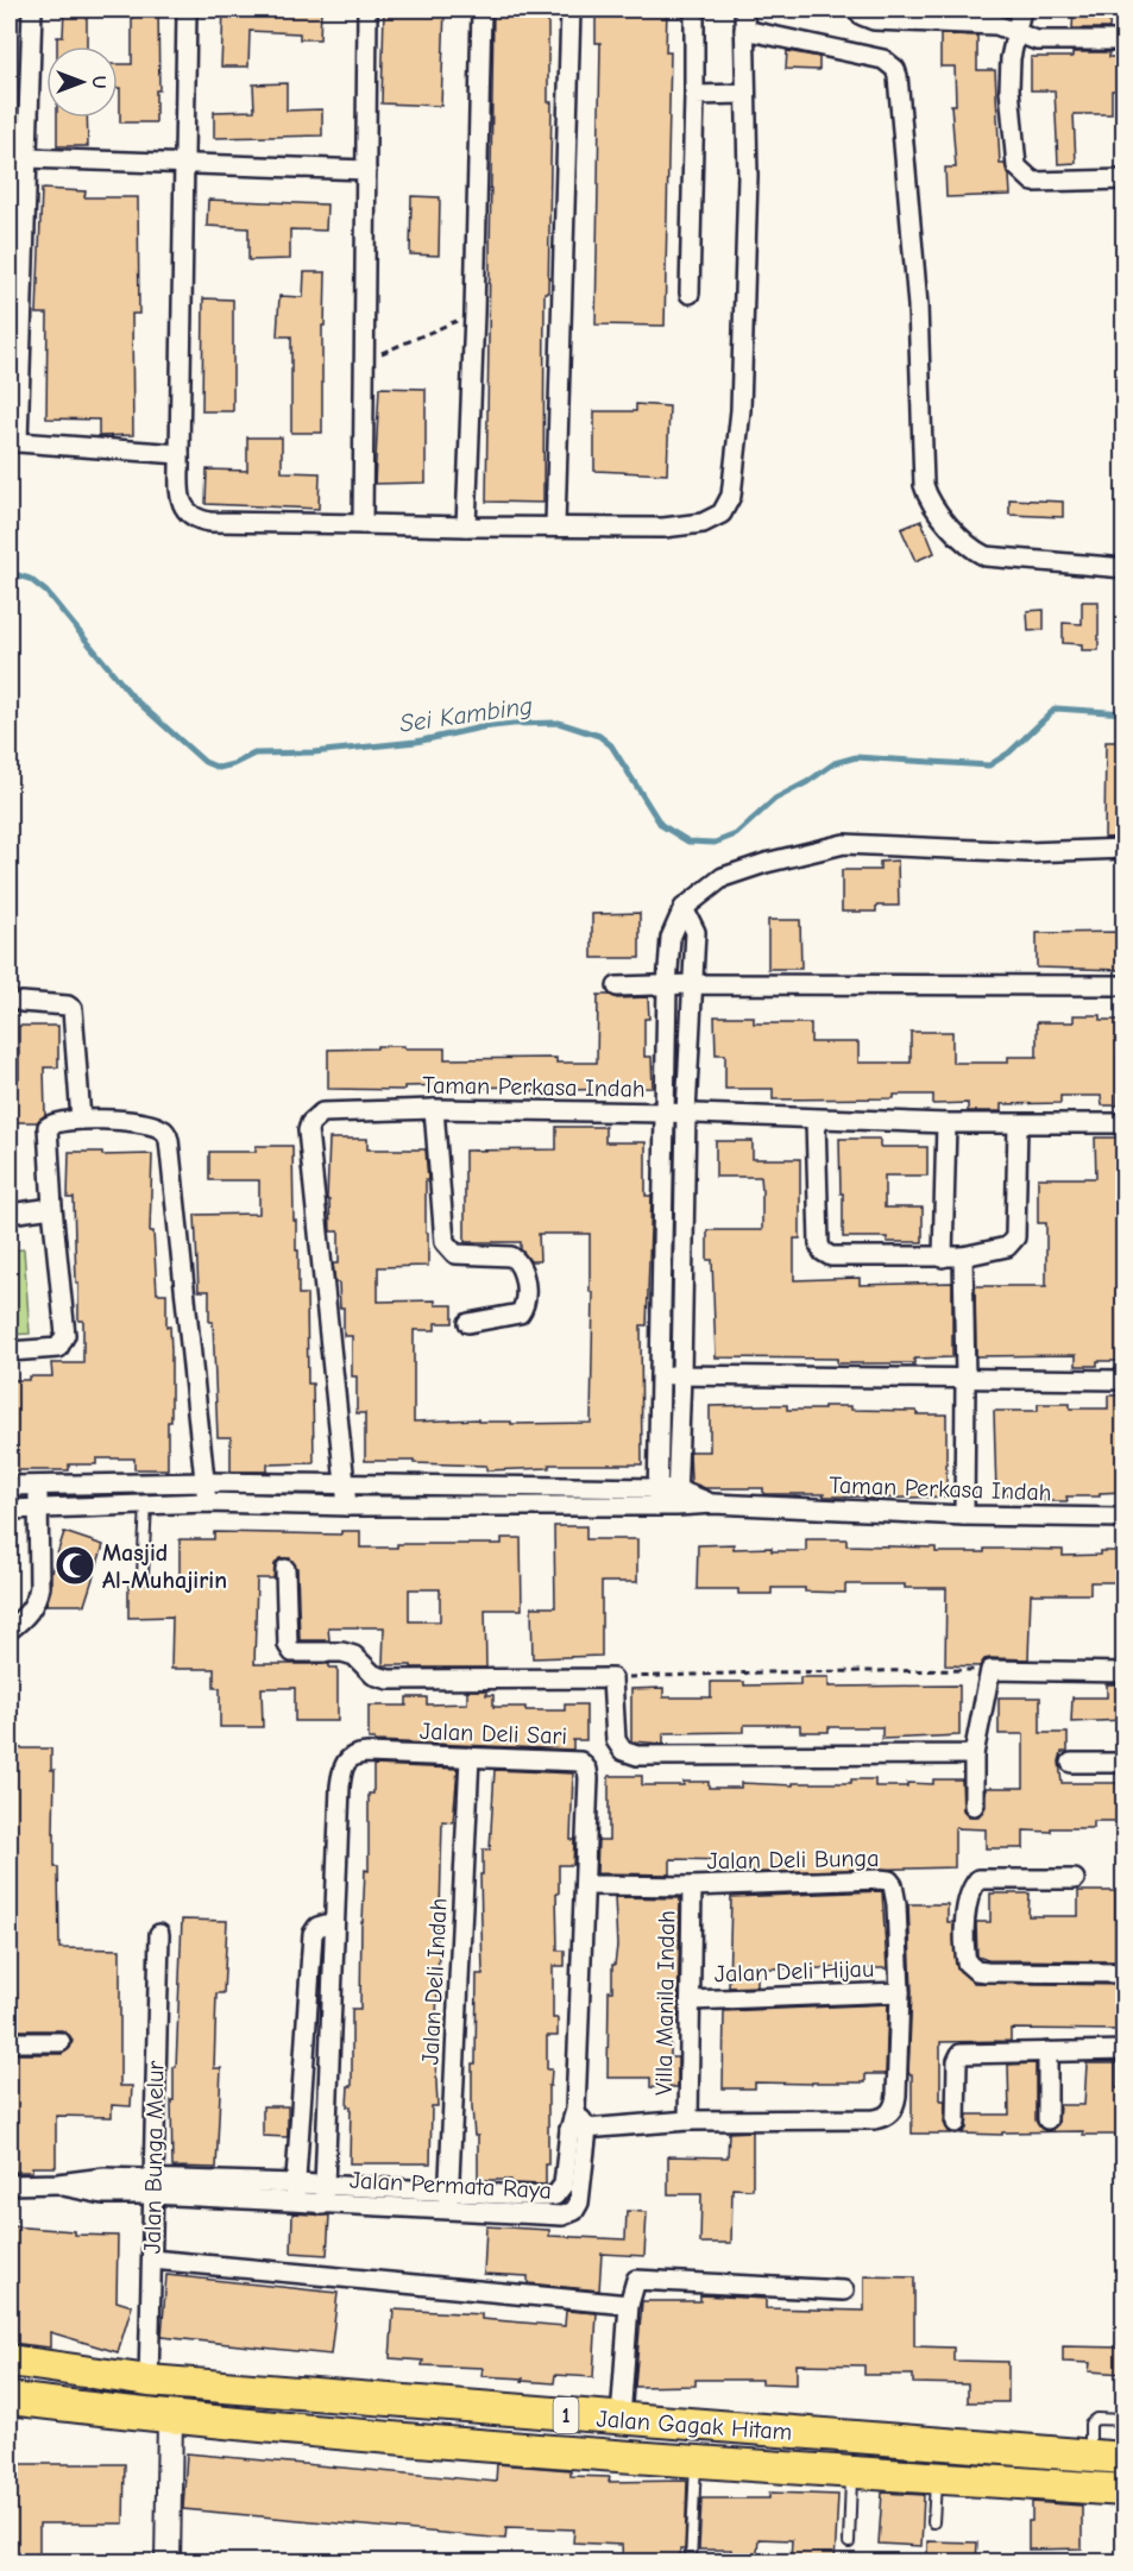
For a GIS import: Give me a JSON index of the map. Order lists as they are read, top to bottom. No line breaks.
{"streets":{"highway":["1","Jalan Gagak Hitam"],"street":["Taman Perkasa Indah","Jalan Deli Sari","Jalan Deli Bunga","Jalan Deli Hijau","Jalan Deli Indah","Villa Manila Indah","Jalan Bunga Melur","Jalan Permata Raya"]},"crossings":[["Jalan Deli Sari","Jalan Deli Bunga"],["Jalan Deli Sari","Jalan Deli Indah"],["Jalan Deli Sari","Jalan Permata Raya"],["Jalan Deli Bunga","Jalan Deli Hijau"],["Jalan Deli Bunga","Villa Manila Indah"],["Jalan Deli Hijau","Villa Manila Indah"],["Jalan Deli Indah","Jalan Permata Raya"],["Villa Manila Indah","Jalan Permata Raya"],["Jalan Bunga Melur","Jalan Permata Raya"],["Jalan Bunga Melur","Jalan Gagak Hitam"]],"water":["Sei Kambing"],"places":{"mosque":["Masjid Al-Muhajirin"]},"north":"right"}
